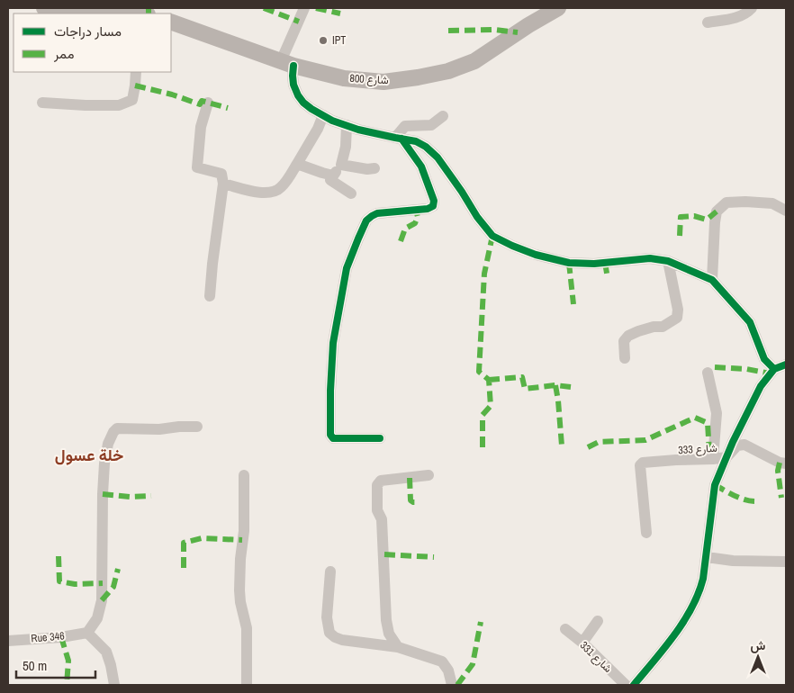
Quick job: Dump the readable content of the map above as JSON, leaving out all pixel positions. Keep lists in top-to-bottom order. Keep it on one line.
{"streets":{"main road":["شارع 800"],"street":["شارع 333","Rue 346","شارع 331"]},"districts":["خلة عسول"],"places":["IPT"],"legend":["مسار دراجات","ممر"],"scale_bar":"50 m","north":"top"}
